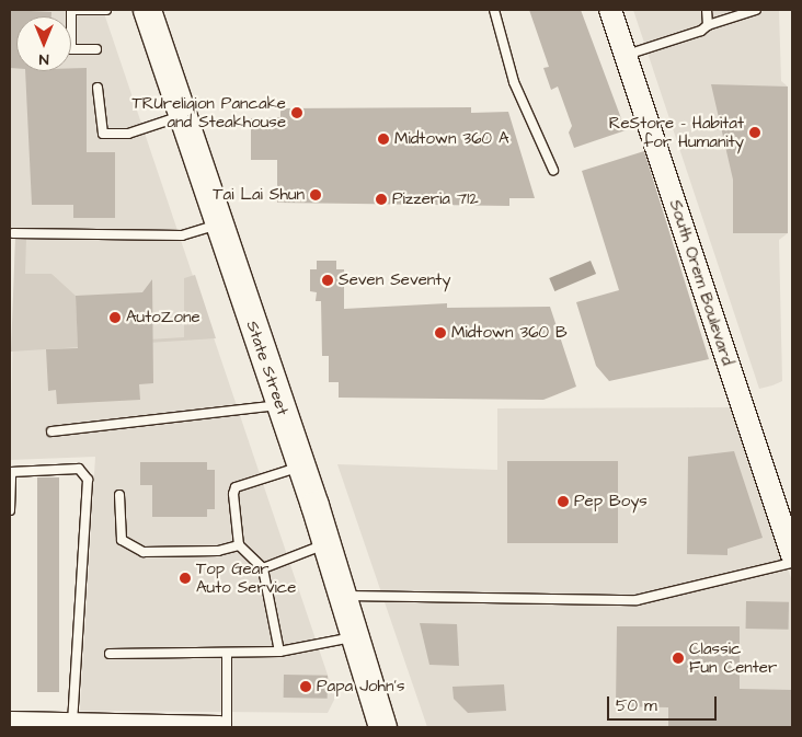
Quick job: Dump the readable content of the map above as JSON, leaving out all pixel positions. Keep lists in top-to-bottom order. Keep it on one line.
{"streets":{"main road":["State Street"],"street":["South Orem Boulevard"]},"places":["TRUreligion Pancake and Steakhouse","ReStore - Habitat for Humanity","Midtown 360 A","Tai Lai Shun","Pizzeria 712","Seven Seventy","AutoZone","Midtown 360 B","Pep Boys","Top Gear Auto Service","Classic Fun Center","Papa John's"],"scale_bar":"50 m","north":"bottom"}
